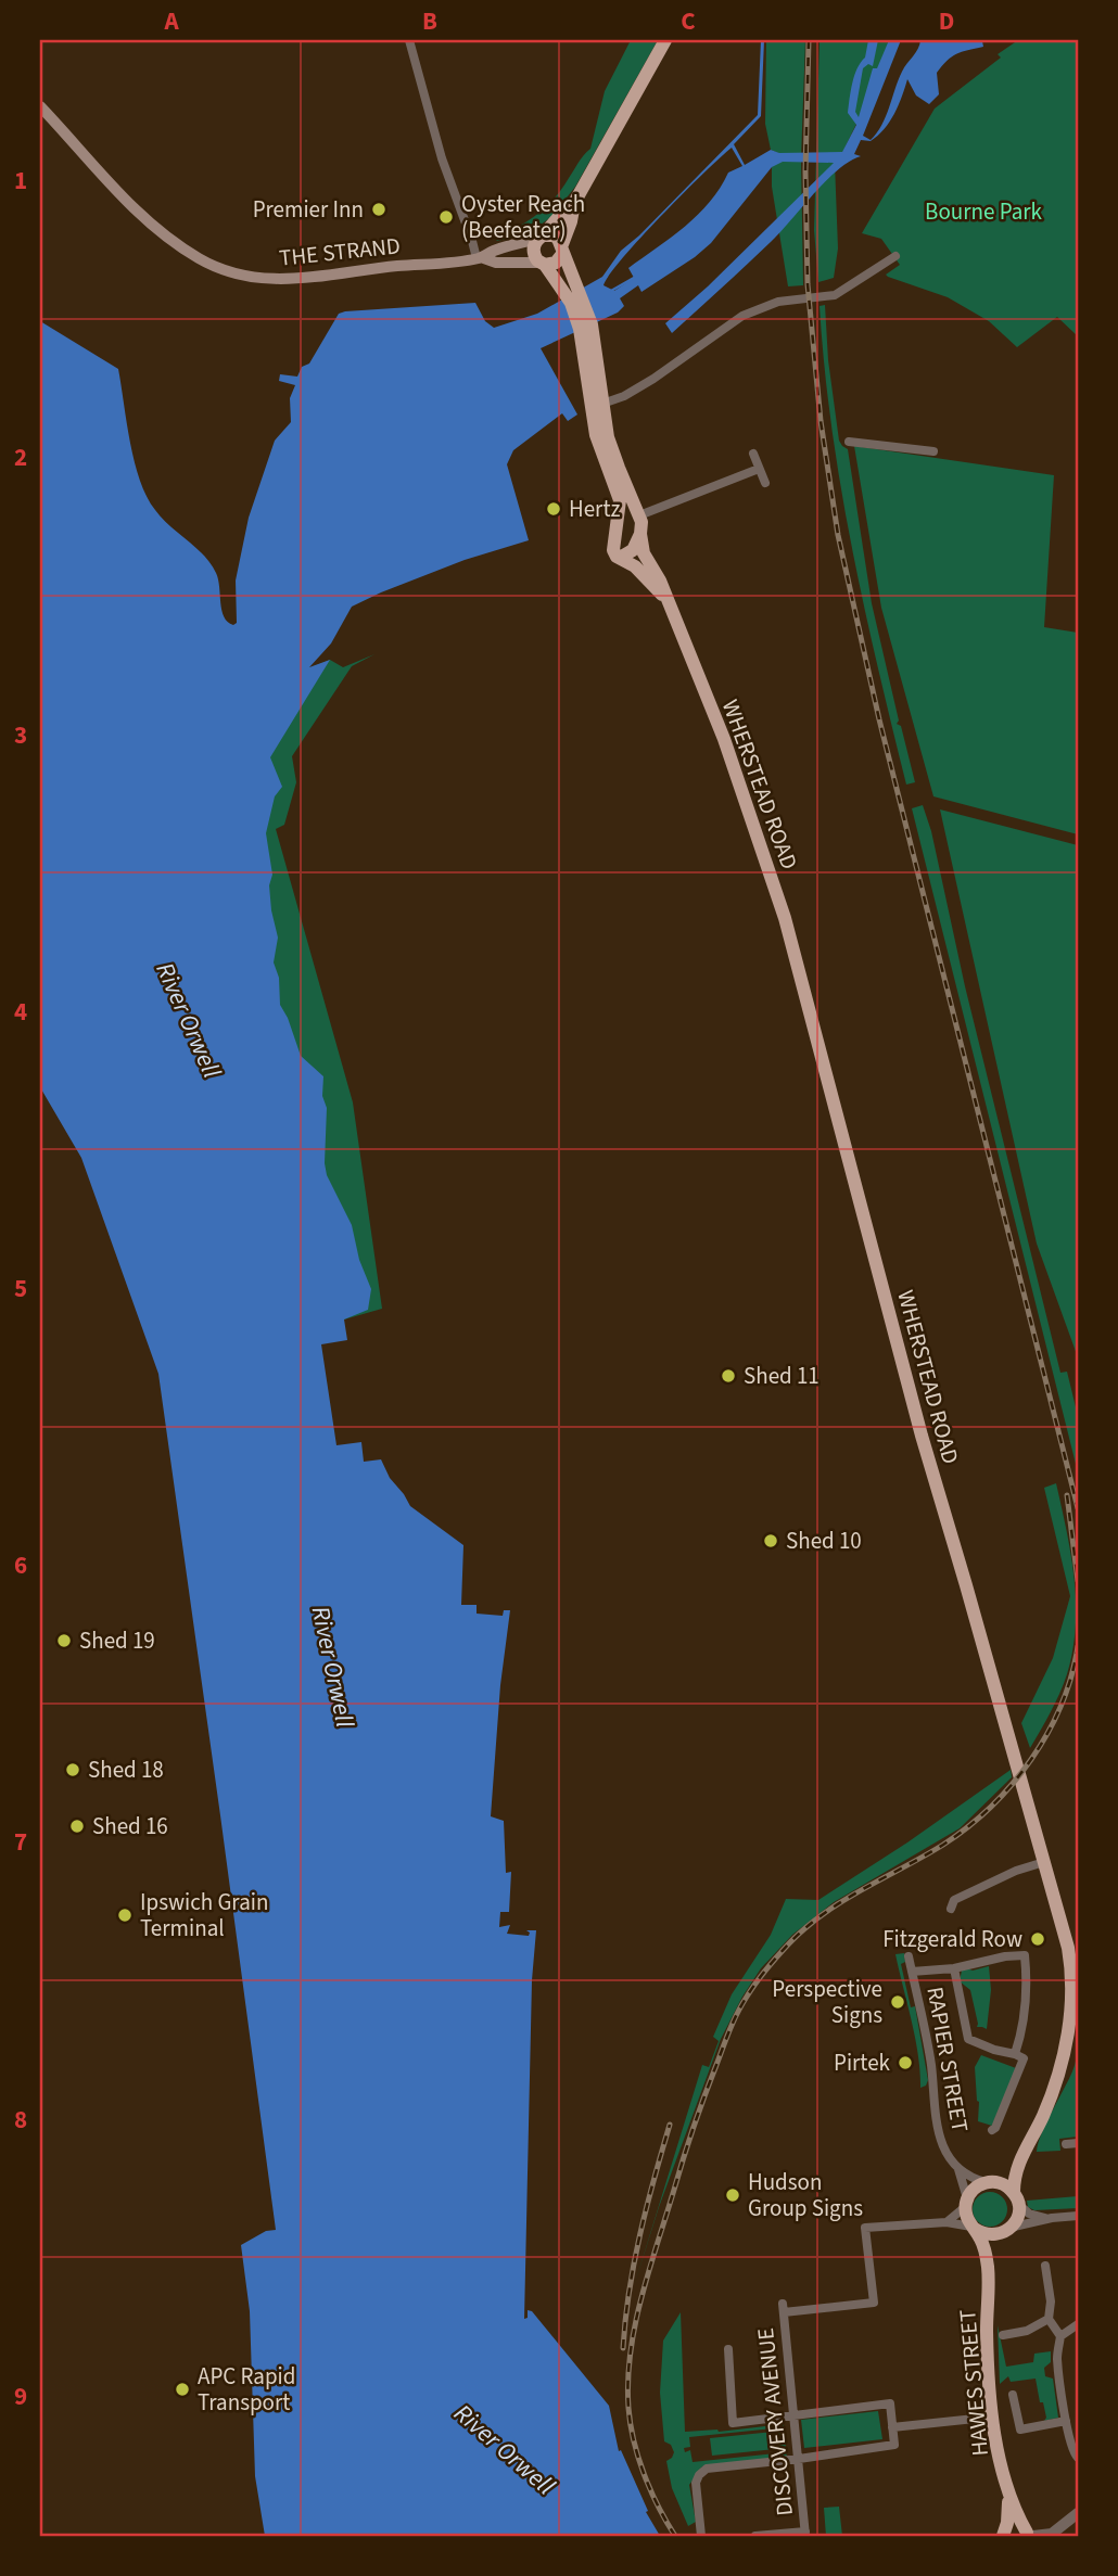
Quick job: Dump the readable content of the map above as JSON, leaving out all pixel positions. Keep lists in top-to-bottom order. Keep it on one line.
{"streets":{"main road":["THE STRAND","WHERSTEAD ROAD","HAWES STREET"],"street":["RAPIER STREET","DISCOVERY AVENUE"]},"crossings":[["THE STRAND","WHERSTEAD ROAD"],["WHERSTEAD ROAD","RAPIER STREET"],["WHERSTEAD ROAD","HAWES STREET"],["RAPIER STREET","HAWES STREET"]],"water":["River Orwell"],"parks":["Bourne Park"],"places":["Premier Inn","Oyster Reach (Beefeater)","Hertz","Shed 11","Shed 10","Shed 19","Shed 18","Shed 16","Ipswich Grain Terminal","Fitzgerald Row","Perspective Signs","Pirtek","Hudson Group Signs","APC Rapid Transport"],"grid":{"columns":["A","B","C","D"],"rows":["1","2","3","4","5","6","7","8","9"]}}
